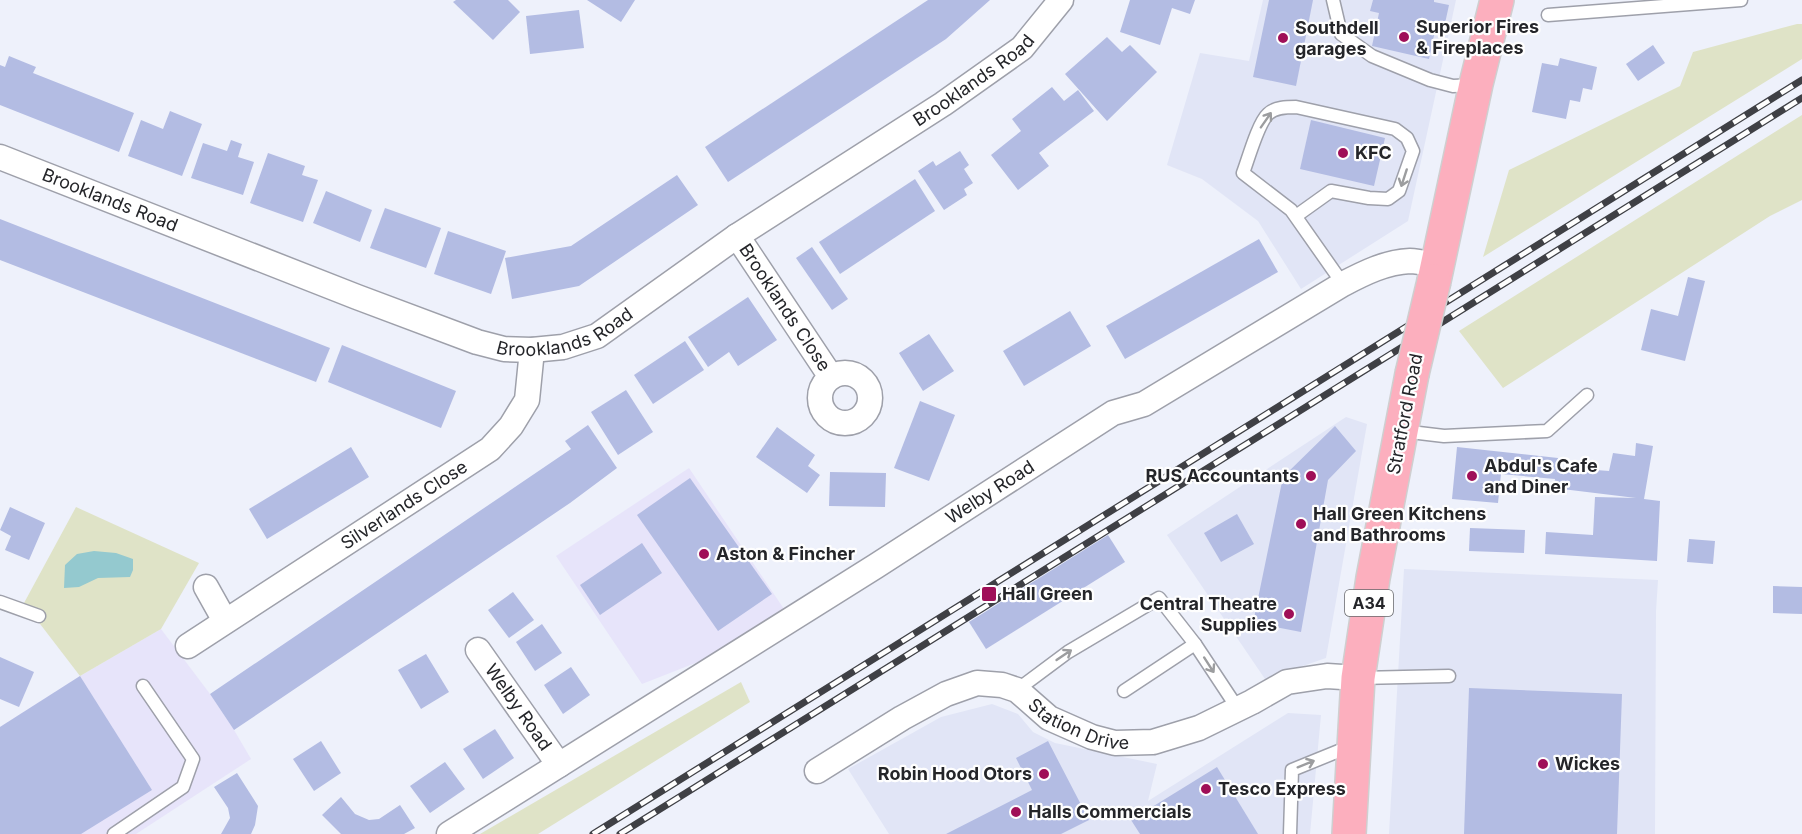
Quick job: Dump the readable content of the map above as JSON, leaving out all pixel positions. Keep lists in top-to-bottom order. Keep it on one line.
{"streets":{"highway":["Stratford Road","A34"],"street":["Brooklands Road","Brooklands Close","Welby Road","Silverlands Close","Station Drive"]},"crossings":[["Brooklands Road","Brooklands Close"],["Brooklands Road","Silverlands Close"],["Stratford Road","Welby Road"],["Stratford Road","Station Drive"]],"places":{"other":["Superior Fires & Fireplaces","Southdell garages","KFC","RUS Accountants","Abdul's Cafe and Diner","Hall Green Kitchens and Bathrooms","Aston & Fincher","Central Theatre Supplies","Wickes","Robin Hood Otors","Tesco Express","Halls Commercials"],"transit":["Hall Green"]}}
